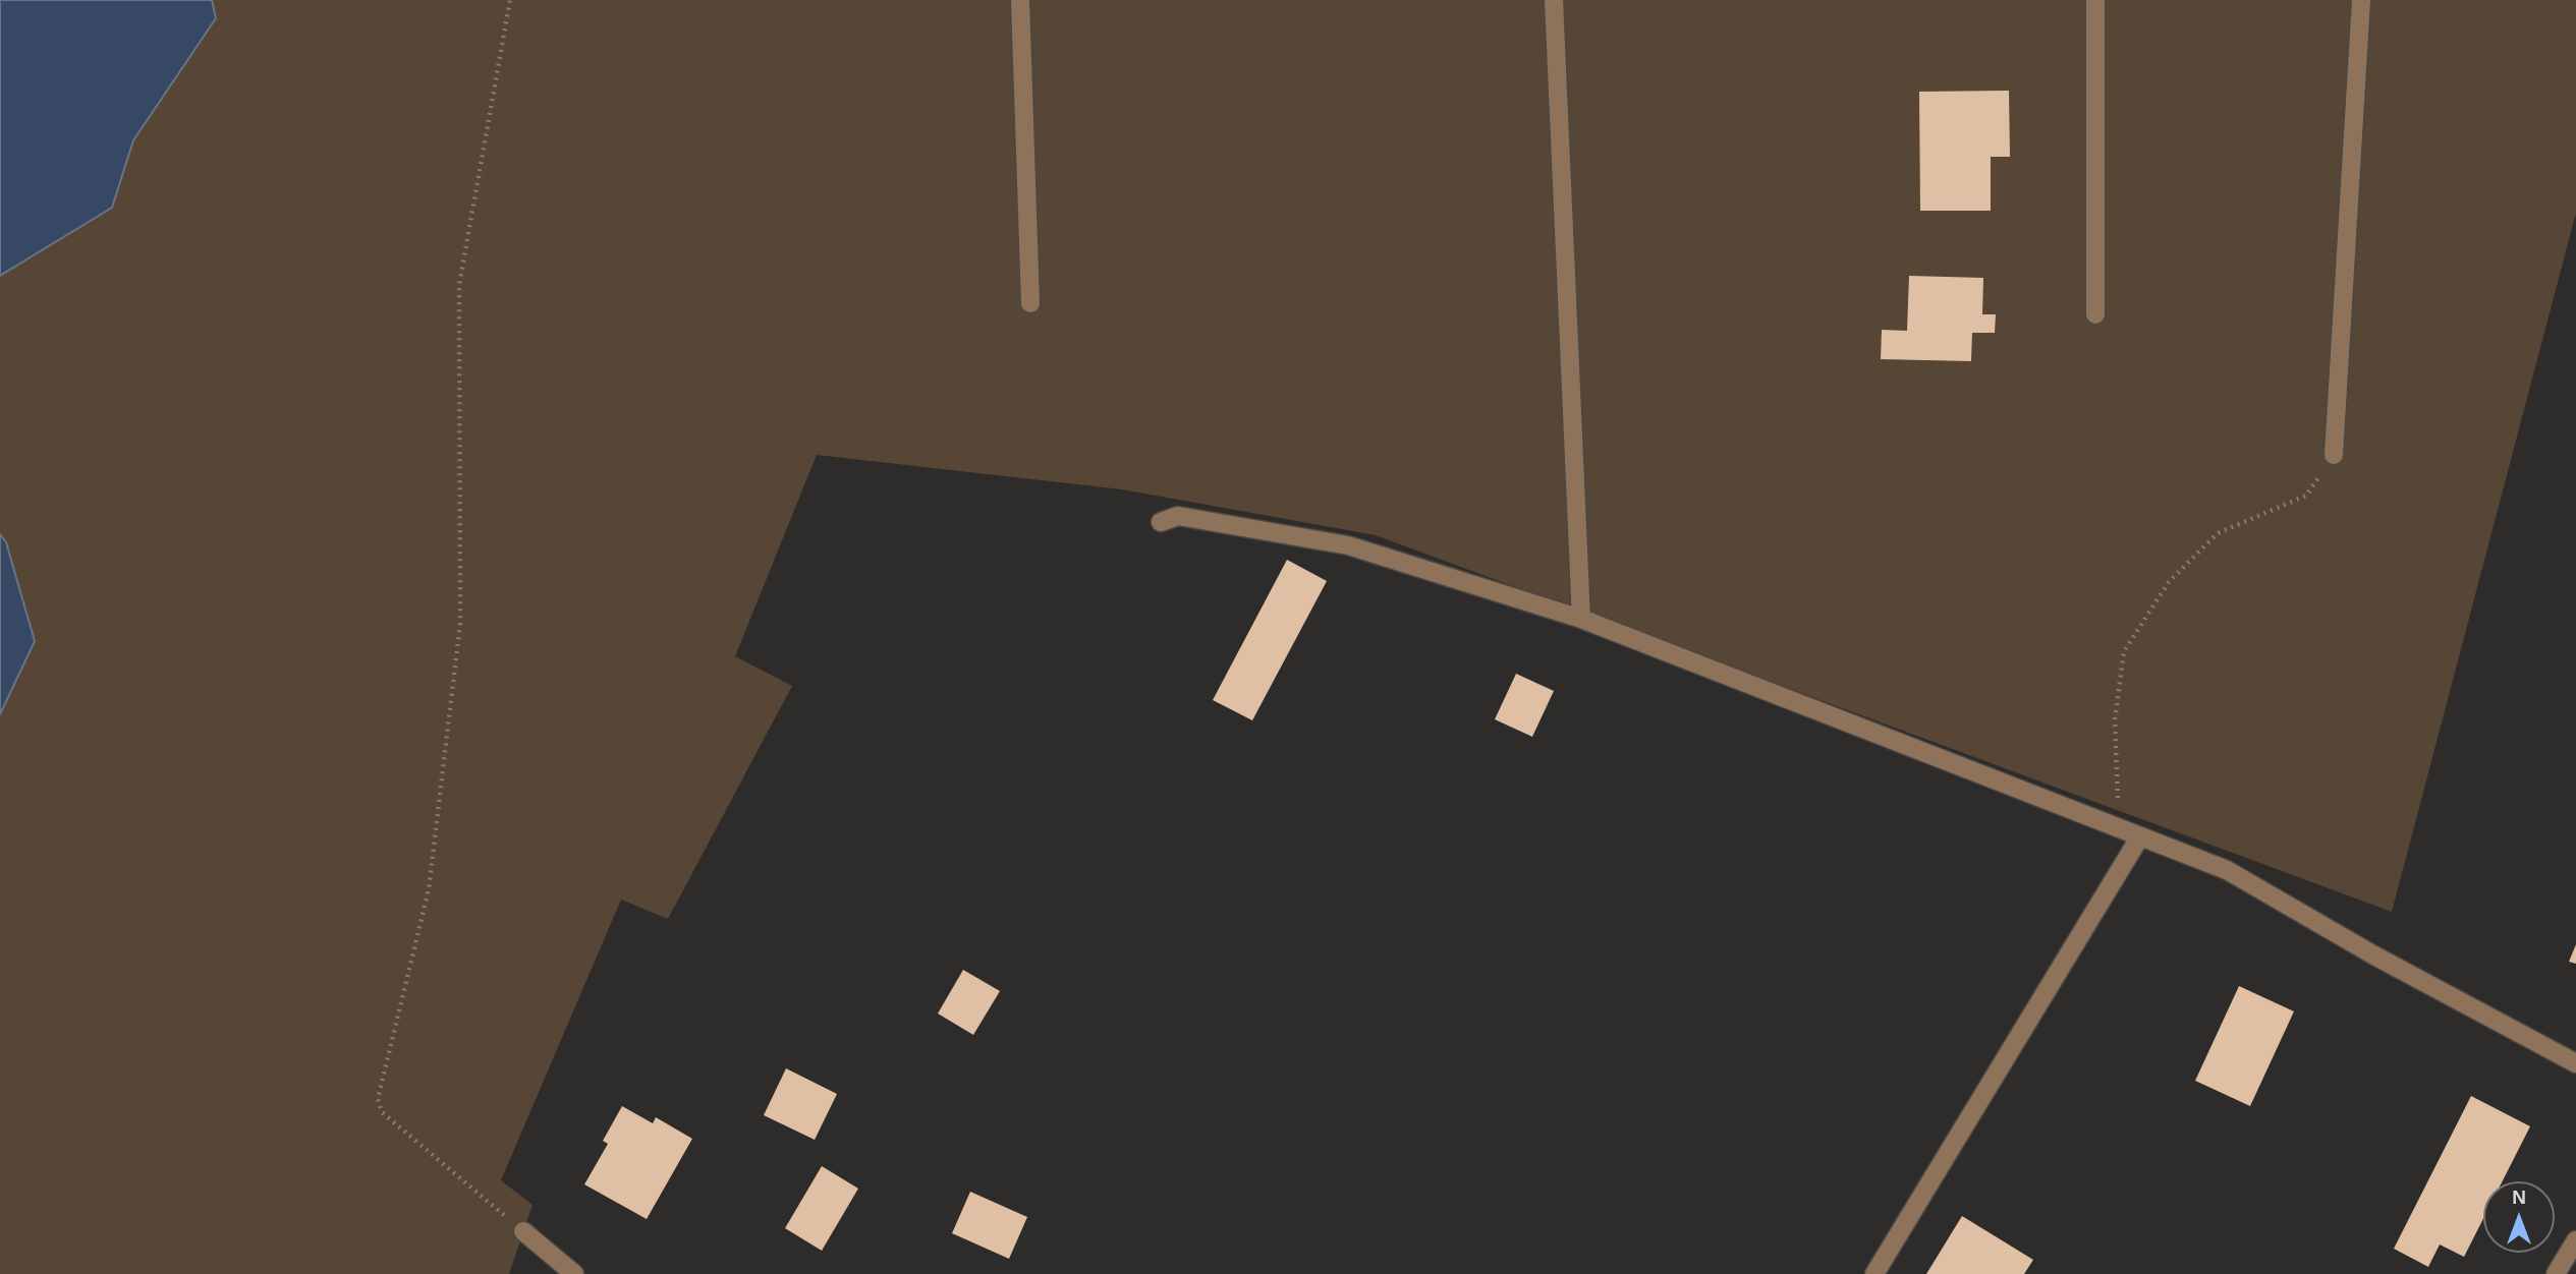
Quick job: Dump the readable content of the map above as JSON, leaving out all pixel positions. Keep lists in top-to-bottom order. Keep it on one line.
{"north":"top"}
